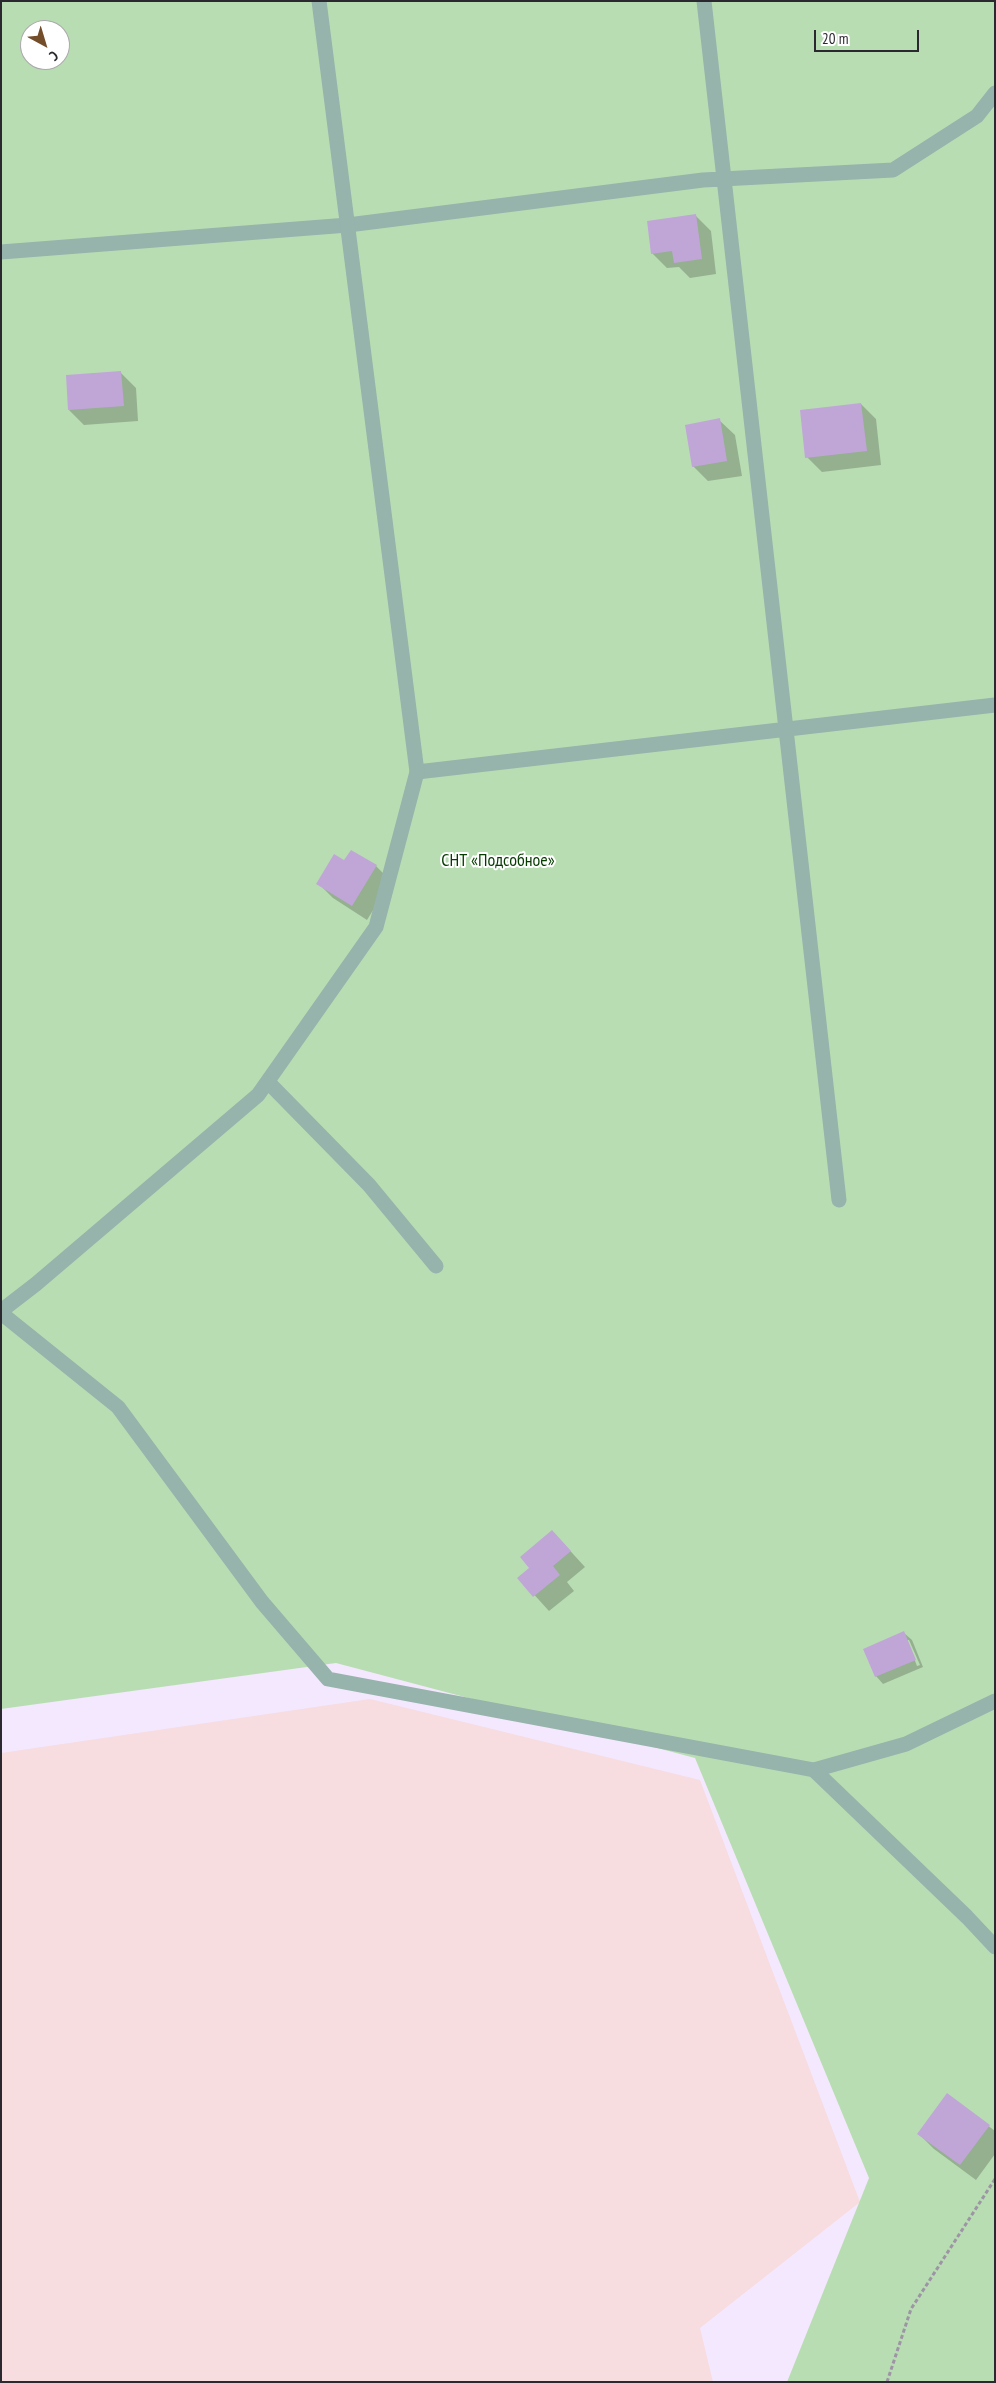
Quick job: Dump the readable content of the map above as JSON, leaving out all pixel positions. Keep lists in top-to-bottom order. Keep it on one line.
{"parks":["СНТ «Подсобное»"],"scale_bar":"20 m","north":"bottom right"}
